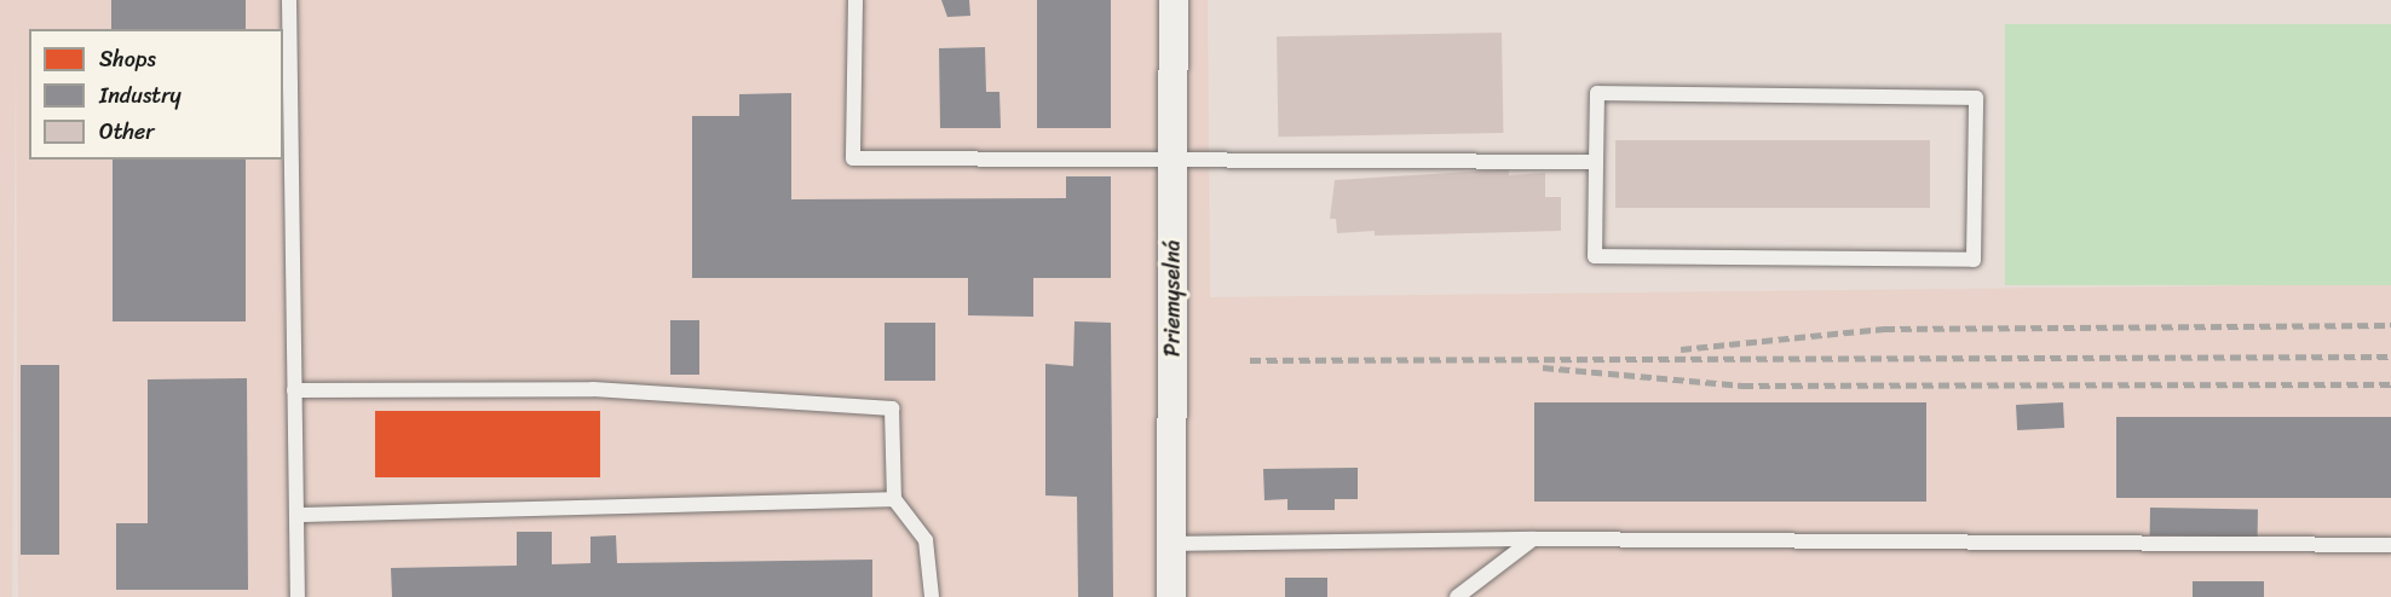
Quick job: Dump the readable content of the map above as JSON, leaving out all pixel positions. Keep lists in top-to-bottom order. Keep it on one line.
{"streets":{"street":["Priemyselná"]},"legend":["Shops","Industry","Other"]}
